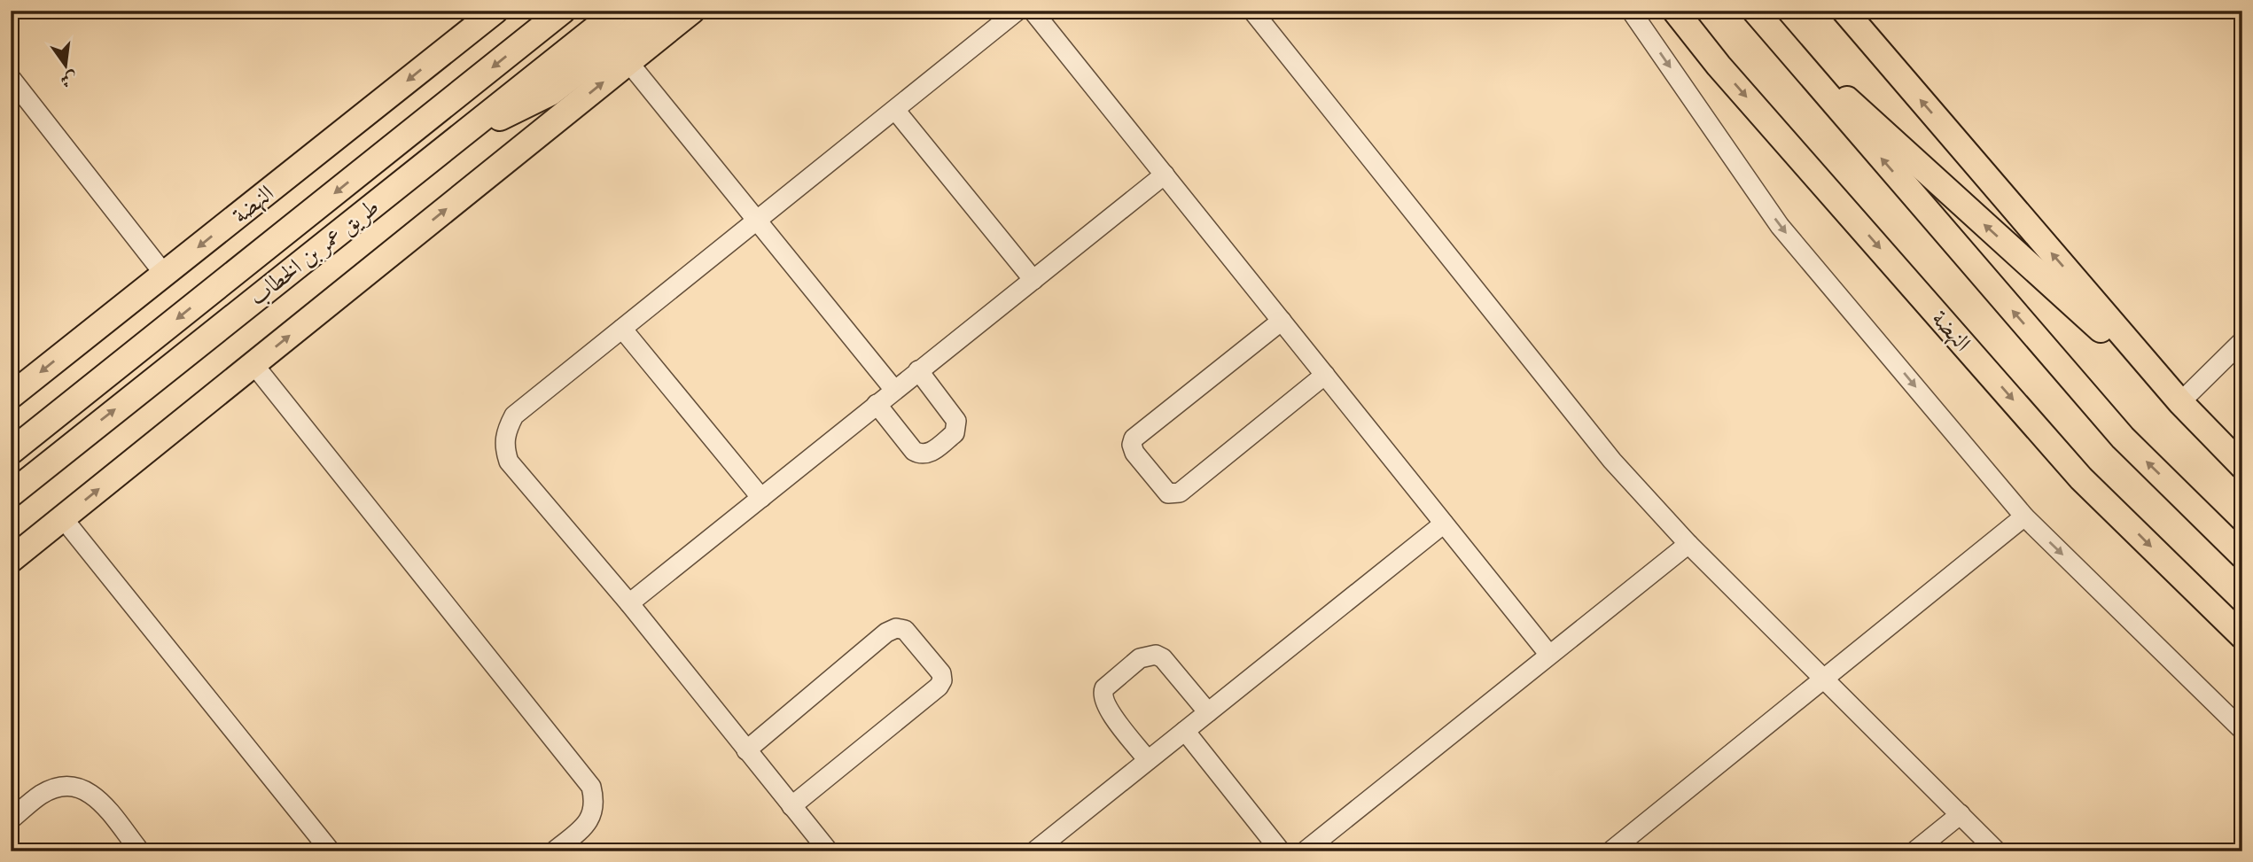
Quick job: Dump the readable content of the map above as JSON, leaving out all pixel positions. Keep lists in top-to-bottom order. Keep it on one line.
{"streets":{"main road":["النهضة","طريق عمر بن الخطاب"]},"north":"bottom"}
